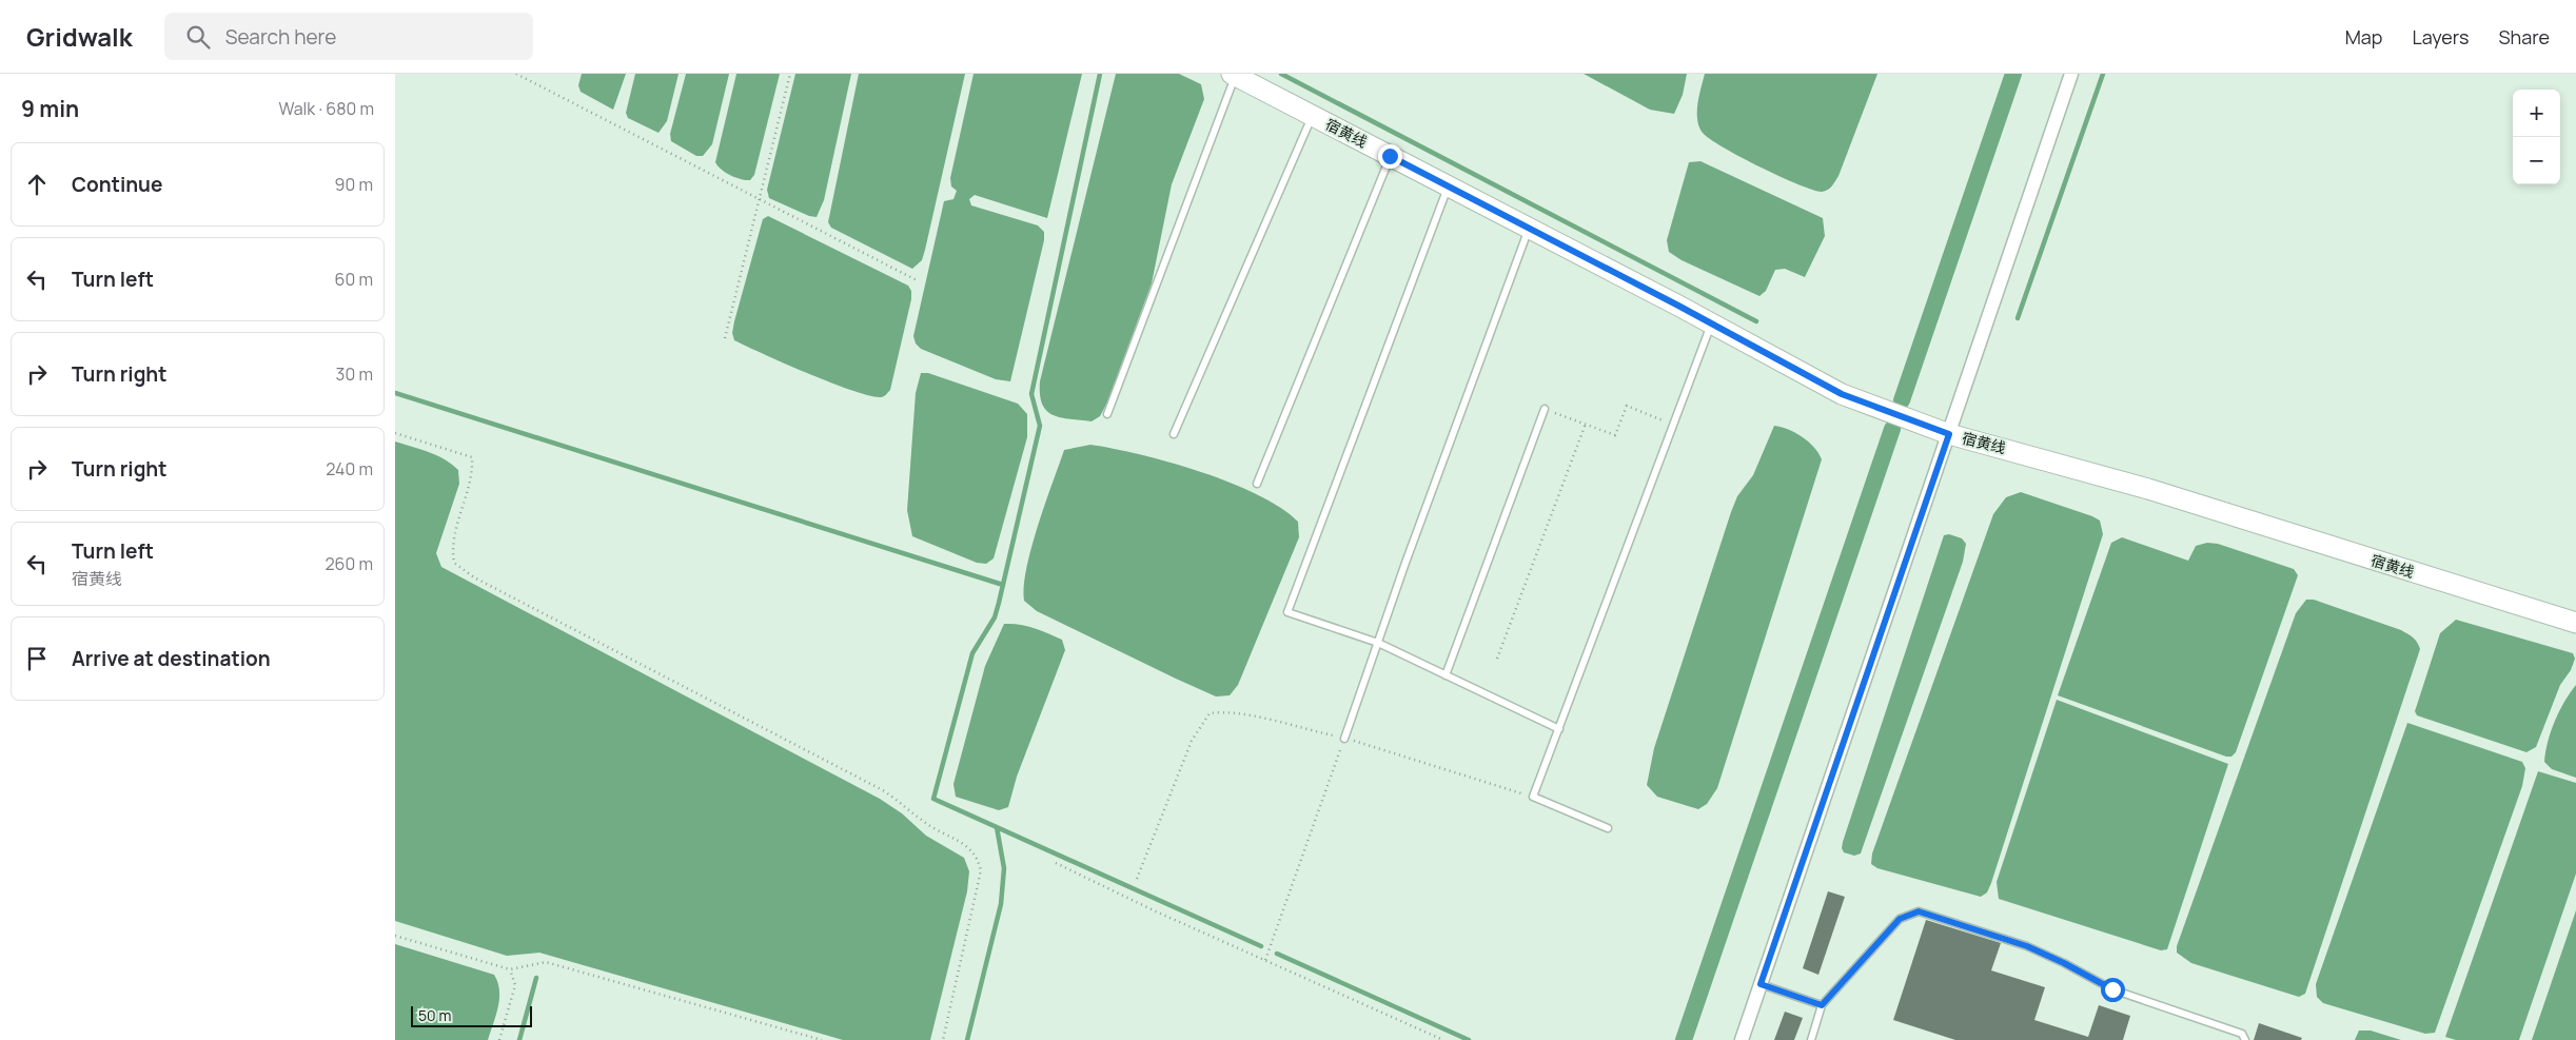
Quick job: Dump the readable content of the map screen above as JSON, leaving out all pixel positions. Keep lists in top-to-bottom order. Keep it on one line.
{"streets":{"main road":["宿黄线"]},"scale_bar":"50 m","page":{"header":"Gridwalk","search":"Search here","nav":["Map","Layers","Share"],"heading":["9 min","Walk · 680 m"],"map_buttons":["+","−"],"list":[["Continue","90 m"],["Turn left","60 m"],["Turn right","30 m"],["Turn right","240 m"],["Turn left","宿黄线","260 m"],"Arrive at destination"],"scale":"50 m"}}
